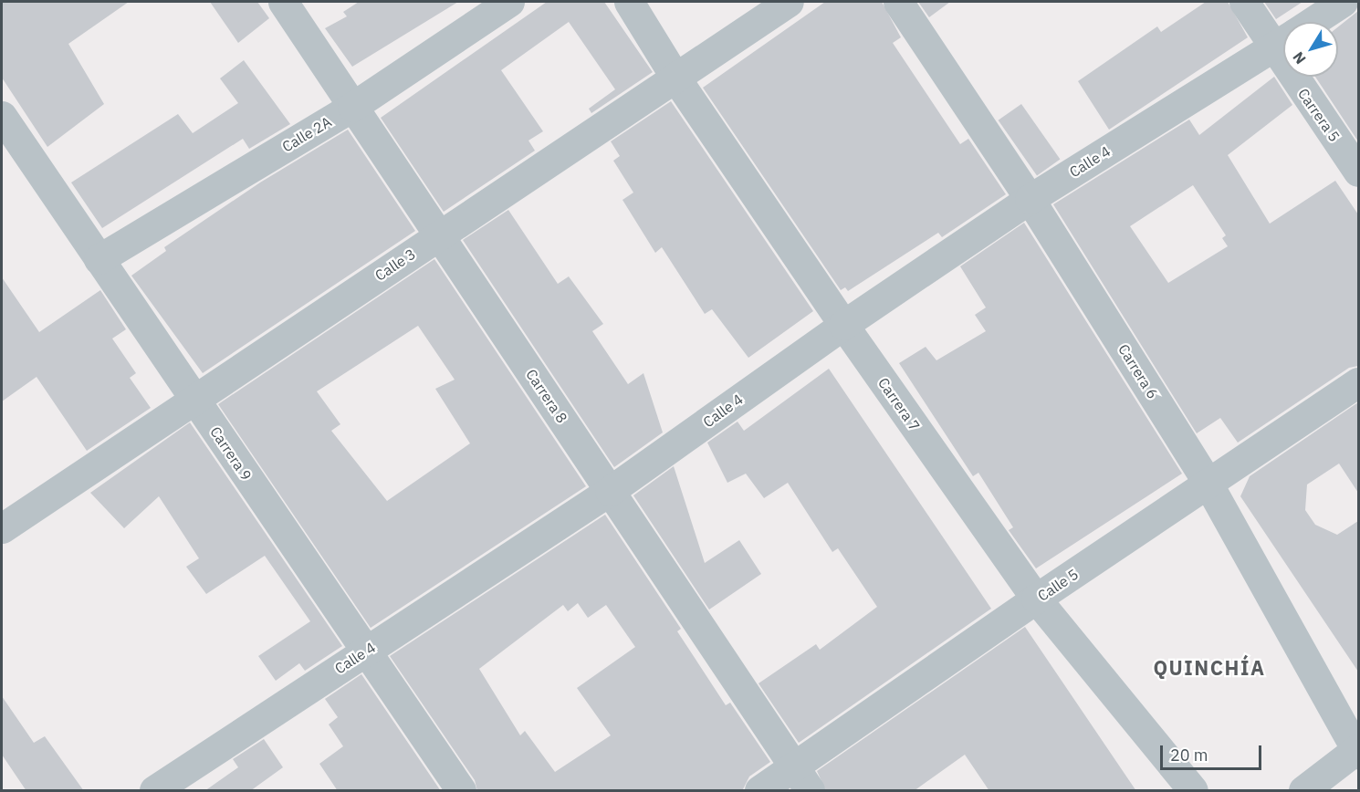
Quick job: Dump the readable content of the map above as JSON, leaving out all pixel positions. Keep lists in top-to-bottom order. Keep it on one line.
{"streets":{"street":["Carrera 5","Calle 2A","Calle 4","Calle 3","Carrera 6","Carrera 8","Carrera 7","Carrera 9","Calle 5"]},"crossings":[["Calle 2A","Carrera 8"],["Calle 2A","Carrera 9"],["Calle 4","Carrera 6"],["Calle 4","Carrera 8"],["Calle 4","Carrera 7"],["Calle 4","Carrera 9"],["Calle 3","Carrera 8"],["Calle 3","Carrera 7"],["Calle 3","Carrera 9"],["Carrera 6","Calle 5"],["Carrera 8","Calle 5"],["Carrera 7","Calle 5"]],"districts":["QUINCHÍA"],"scale_bar":"20 m","north":"bottom left"}
